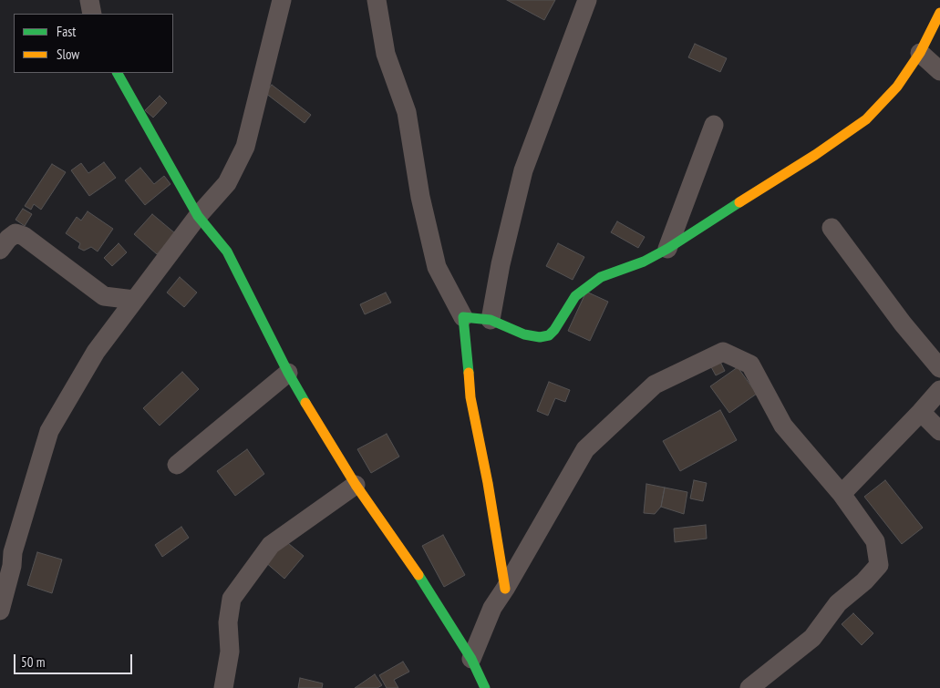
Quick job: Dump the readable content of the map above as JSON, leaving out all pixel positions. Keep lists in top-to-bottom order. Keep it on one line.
{"legend":["Fast","Slow"],"scale_bar":"50 m"}
